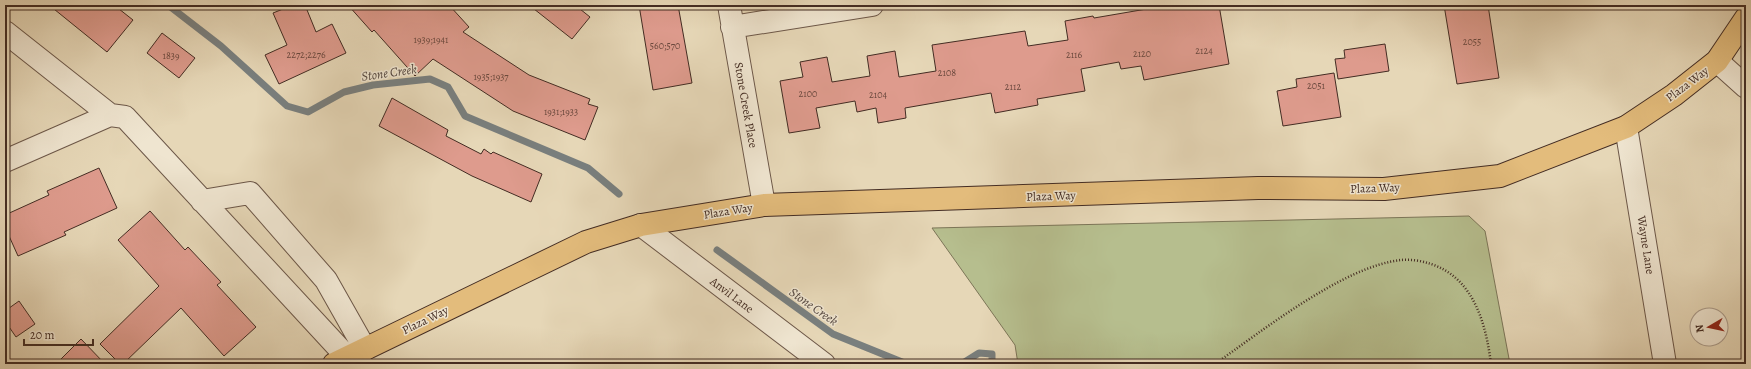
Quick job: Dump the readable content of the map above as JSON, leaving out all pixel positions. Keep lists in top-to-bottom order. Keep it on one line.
{"streets":{"main road":["Plaza Way"],"street":["Stone Creek Place","Wayne Lane","Anvil Lane"]},"crossings":[["Plaza Way","Stone Creek Place"],["Plaza Way","Wayne Lane"],["Plaza Way","Anvil Lane"]],"water":["Stone Creek"],"house_numbers":["1939;1941","2055","560;570","2124","2120","2272;2276","2116","1839","2108","1935;1937","2051","2112","2100","2104","1931;1933"],"scale_bar":"20 m","north":"left"}
